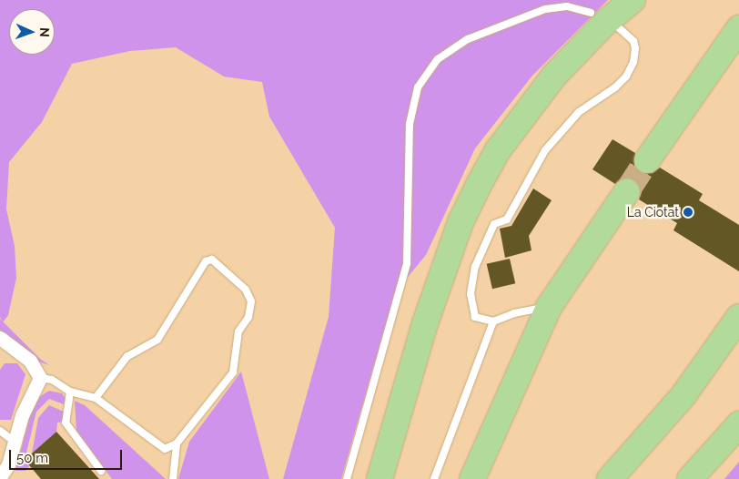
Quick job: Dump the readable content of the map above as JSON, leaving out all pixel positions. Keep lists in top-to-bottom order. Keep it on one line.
{"places":["La Ciotat"],"scale_bar":"50 m","north":"right"}
